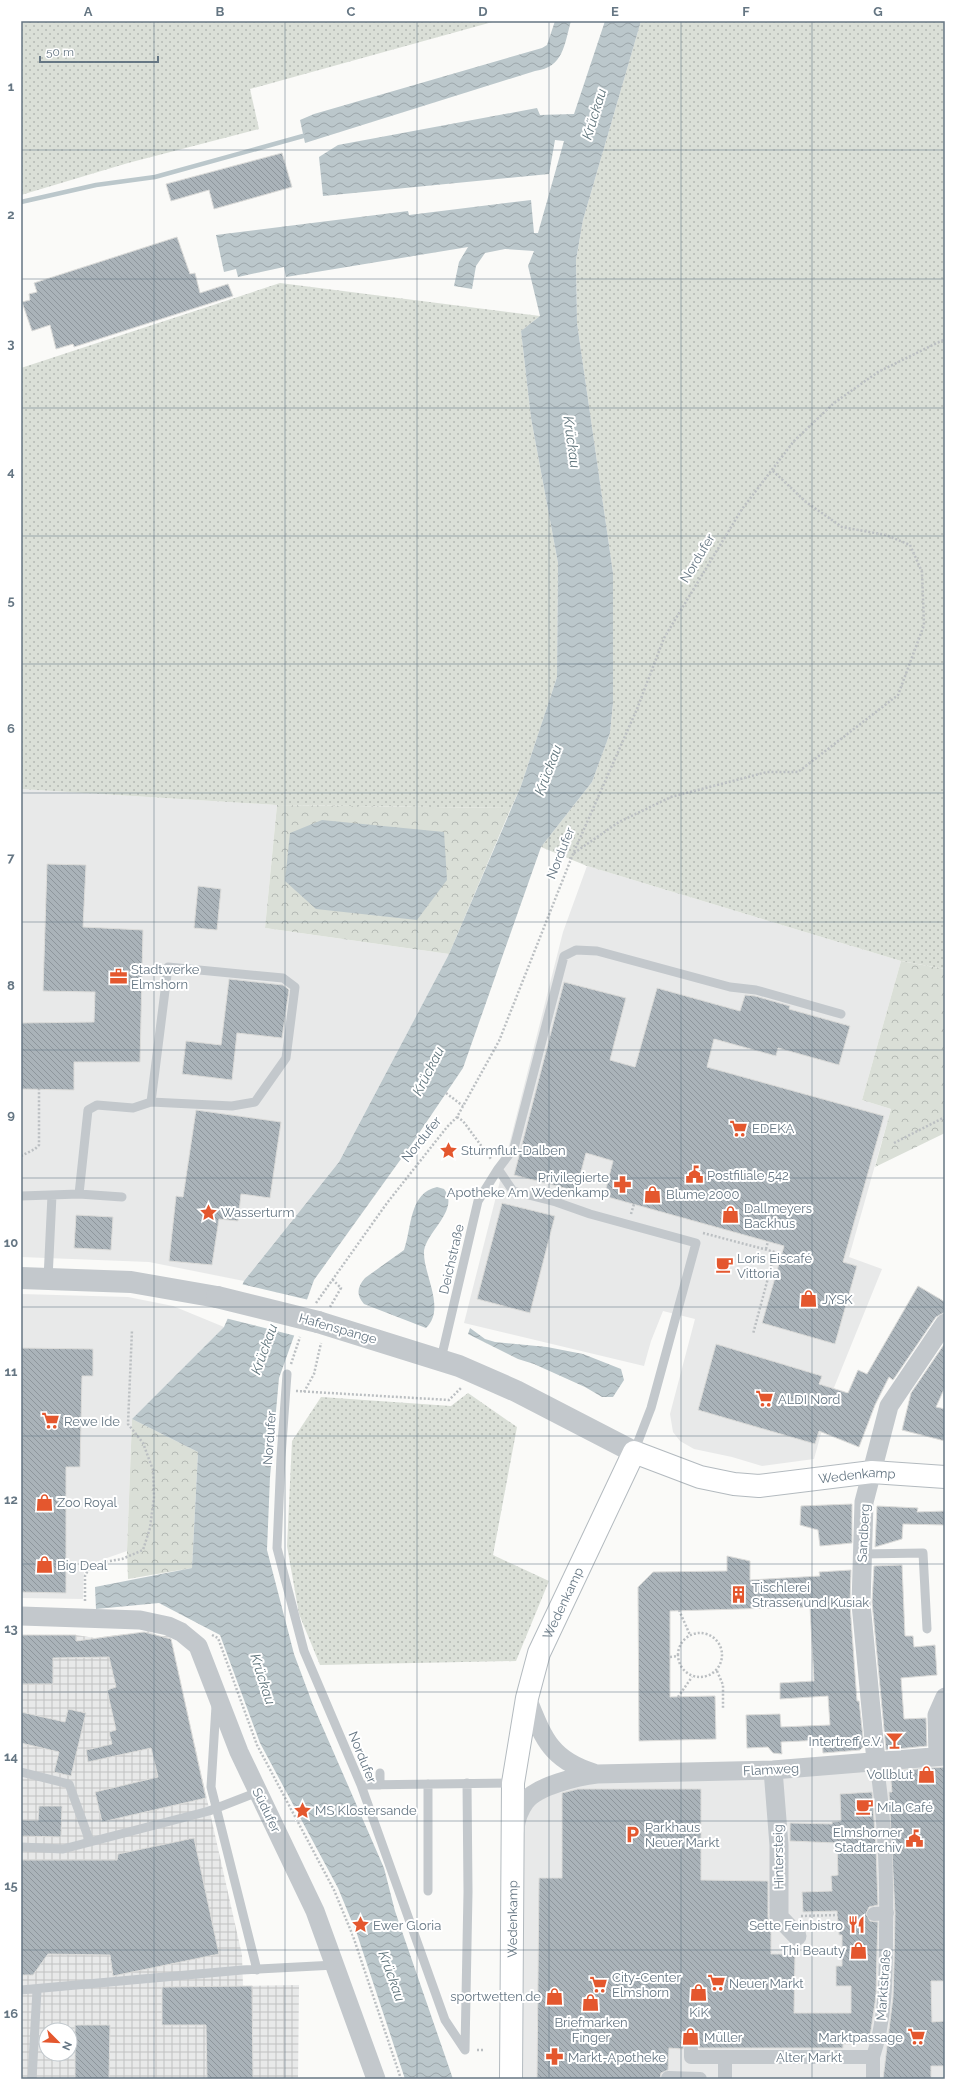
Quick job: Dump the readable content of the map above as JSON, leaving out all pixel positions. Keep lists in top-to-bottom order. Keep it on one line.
{"streets":{"main road":["Wedenkamp"],"street":["Hafenspange","Sandberg","Flamweg","Südufer","Hintersteig","Marktstraße","Alter Markt"],"lane":["Nordufer","Deichstraße"]},"crossings":[["Nordufer","Hafenspange"],["Deichstraße","Hafenspange"],["Hafenspange","Wedenkamp"],["Wedenkamp","Sandberg"],["Wedenkamp","Flamweg"],["Sandberg","Flamweg"],["Sandberg","Marktstraße"],["Flamweg","Hintersteig"],["Flamweg","Marktstraße"],["Marktstraße","Alter Markt"]],"water":["Krückau"],"places":{"office":["Stadtwerke Elmshorn"],"supermarket":["EDEKA","ALDI Nord","Rewe Ide","Neuer Markt","City-Center Elmshorn","Marktpassage"],"place":["Sturmflut-Dalben","Wasserturm","MS Klostersande","Ewer Gloria"],"public building":["Postfiliale 542","Elmshorner Stadtarchiv"],"pharmacy":["Privilegierte Apotheke Am Wedenkamp","Markt-Apotheke"],"shop":["Blume 2000","Dallmeyers Backhus","JYSK","Zoo Royal","Big Deal","Vollblut","Thi Beauty","KiK","sportwetten.de","Briefmarken Finger","Müller"],"cafe":["Loris Eiscafé Vittoria","Mila Café"],"building":["Tischlerei Strasser und Kusiak"],"bar":["Intertreff e.V."],"parking":["Parkhaus Neuer Markt"],"restaurant":["Sette Feinbistro"]},"scale_bar":"50 m","north":"bottom right","grid":{"columns":["A","B","C","D","E","F","G"],"rows":["1","2","3","4","5","6","7","8","9","10","11","12","13","14","15","16"]}}
